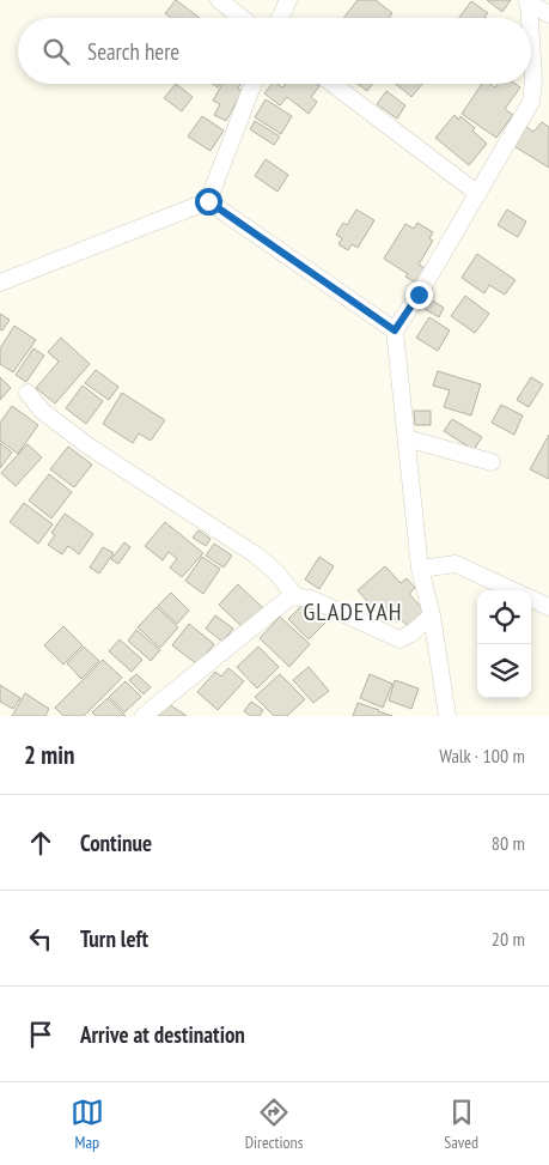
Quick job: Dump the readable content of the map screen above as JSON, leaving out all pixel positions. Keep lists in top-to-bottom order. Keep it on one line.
{"districts":["GLADEYAH"],"page":{"search":"Search here","heading":["2 min","Walk · 100 m"],"list":[["Continue","80 m"],["Turn left","20 m"],"Arrive at destination"],"nav":["Map","Directions","Saved"]}}
